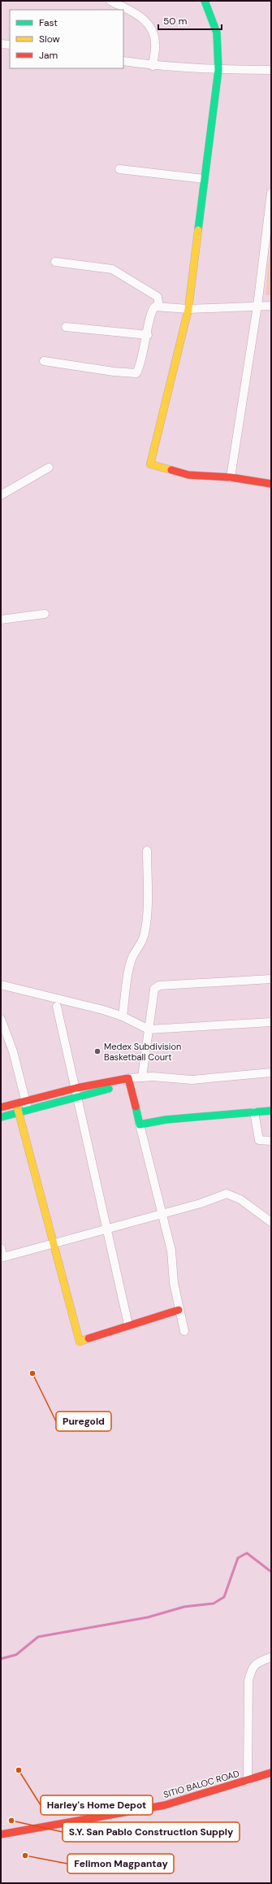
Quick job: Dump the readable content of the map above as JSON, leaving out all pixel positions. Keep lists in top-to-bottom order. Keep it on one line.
{"streets":{"street":["SITIO BALOC ROAD"]},"places":["Medex Subdivision Basketball Court","Puregold","Harley's Home Depot","S.Y. San Pablo Construction Supply","Felimon Magpantay"],"legend":["Fast","Slow","Jam"],"scale_bar":"50 m"}
